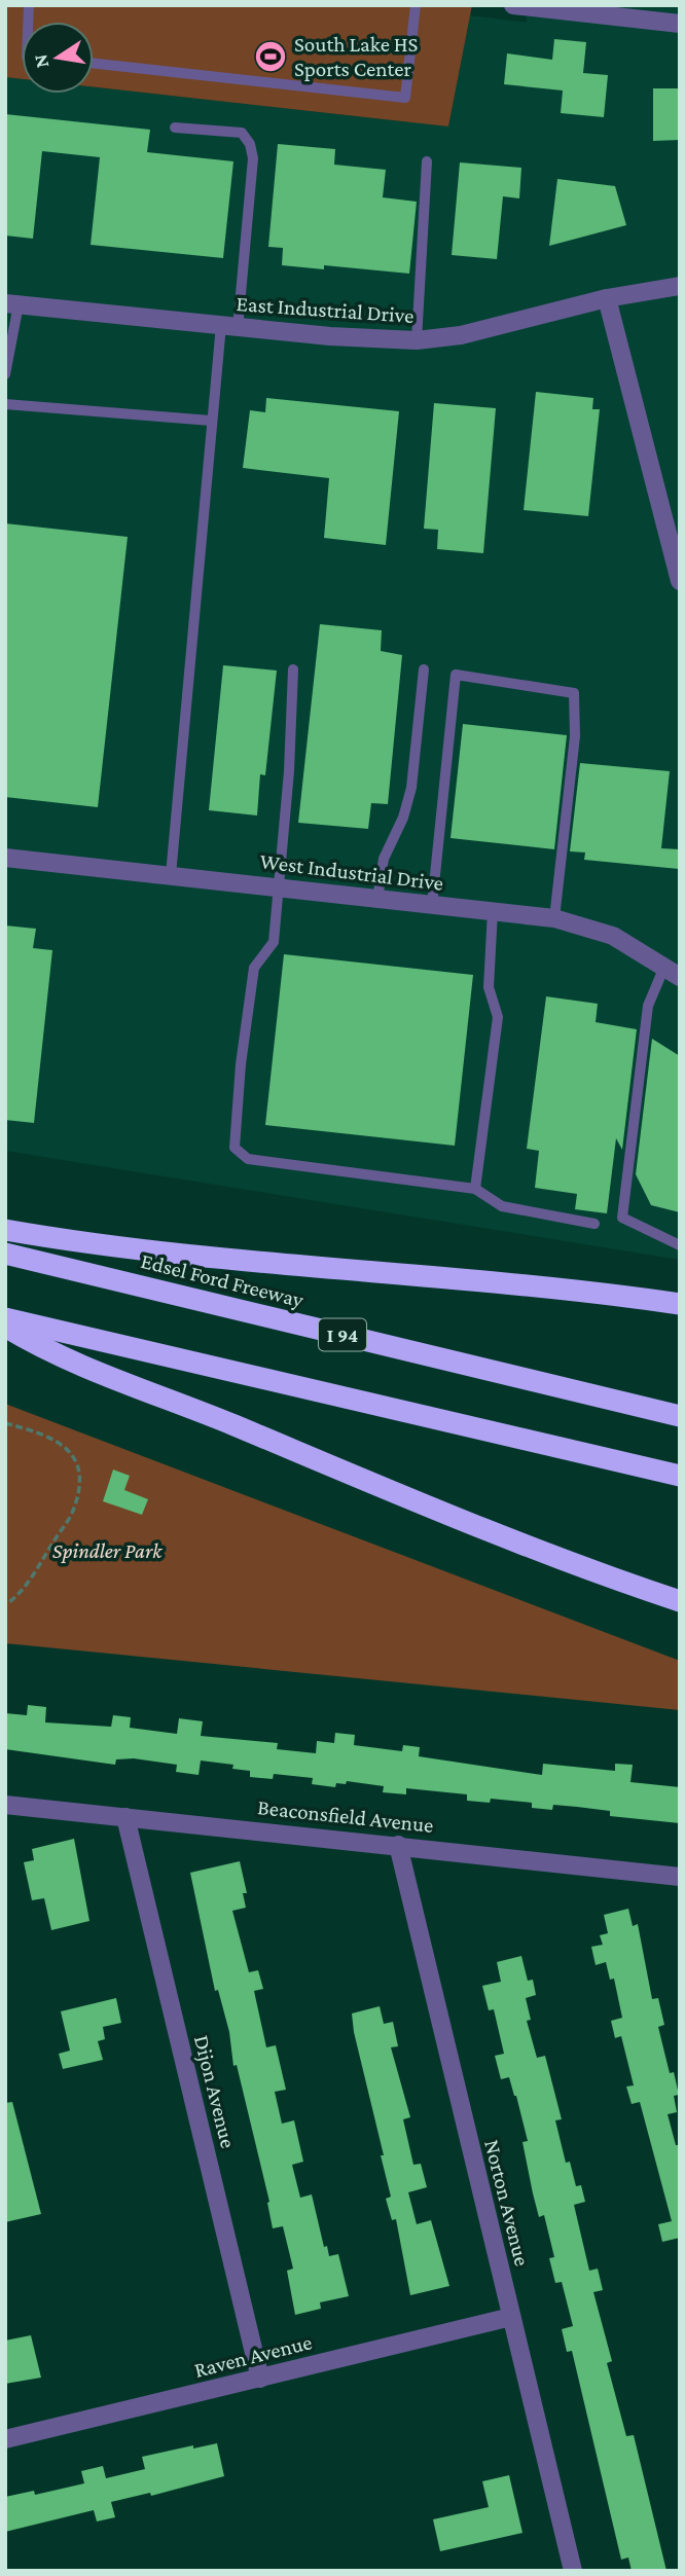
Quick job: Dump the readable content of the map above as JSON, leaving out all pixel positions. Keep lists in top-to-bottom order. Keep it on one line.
{"streets":{"highway":["Edsel Ford Freeway","I 94"],"street":["East Industrial Drive","West Industrial Drive","Beaconsfield Avenue","Dijon Avenue","Norton Avenue","Raven Avenue"]},"crossings":[["Beaconsfield Avenue","Dijon Avenue"],["Beaconsfield Avenue","Norton Avenue"],["Dijon Avenue","Raven Avenue"],["Norton Avenue","Raven Avenue"]],"parks":["Spindler Park"],"places":{"sports":["South Lake HS Sports Center"]},"north":"left"}
